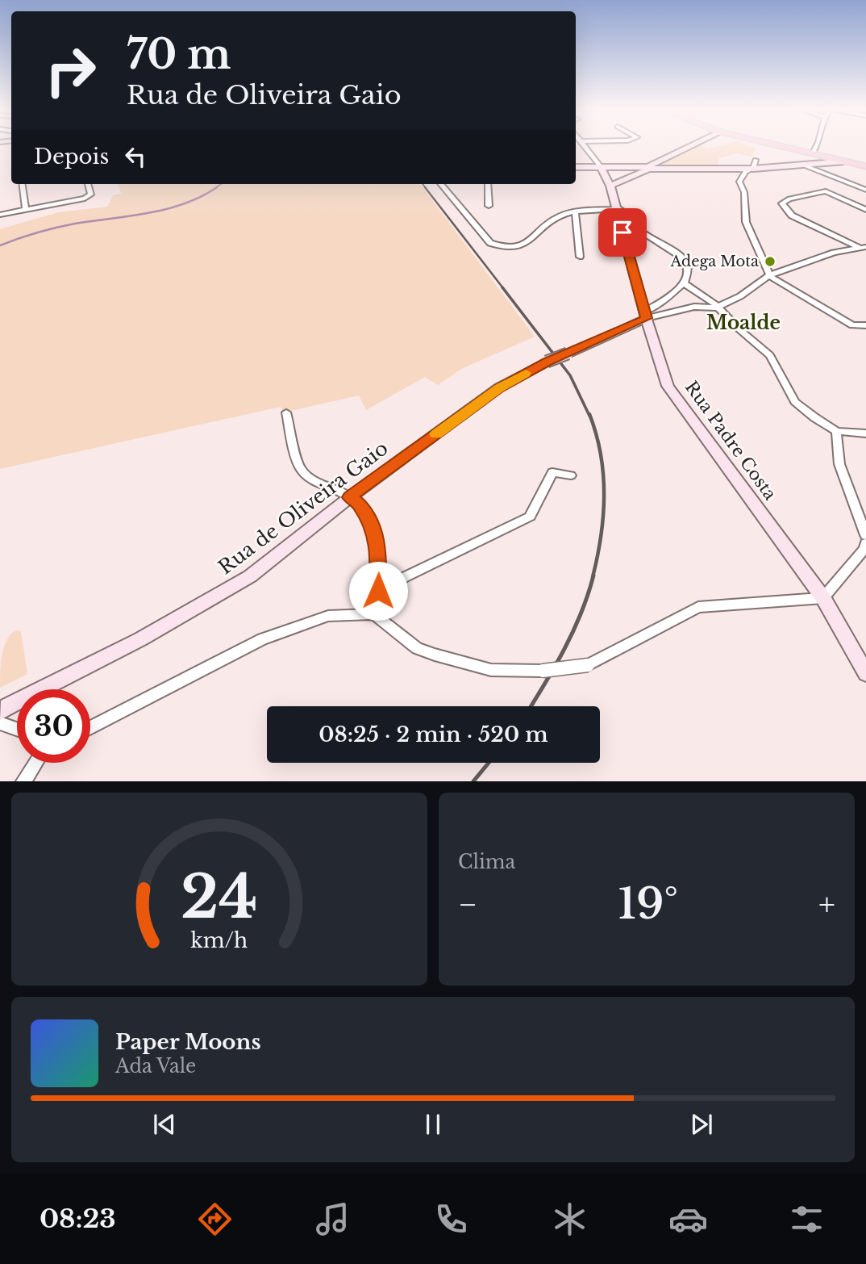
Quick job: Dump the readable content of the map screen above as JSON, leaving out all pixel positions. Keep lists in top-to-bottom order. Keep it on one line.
{"streets":{"street":["Rua Padre Costa","Rua de Oliveira Gaio"]},"crossings":[["Rua Padre Costa","Rua de Oliveira Gaio"]],"districts":["Moalde"],"places":["Adega Mota"],"page":{"turn":["70 m","Rua de Oliveira Gaio"],"then":"Depois","limit":"30","trip":"08:25 · 2 min · 520 m","tile":"Clima","heat":["−","19°","+"],"song":["Paper Moons","Ada Vale"],"tabs":"08:23","gauge":["24","km/h"]}}
